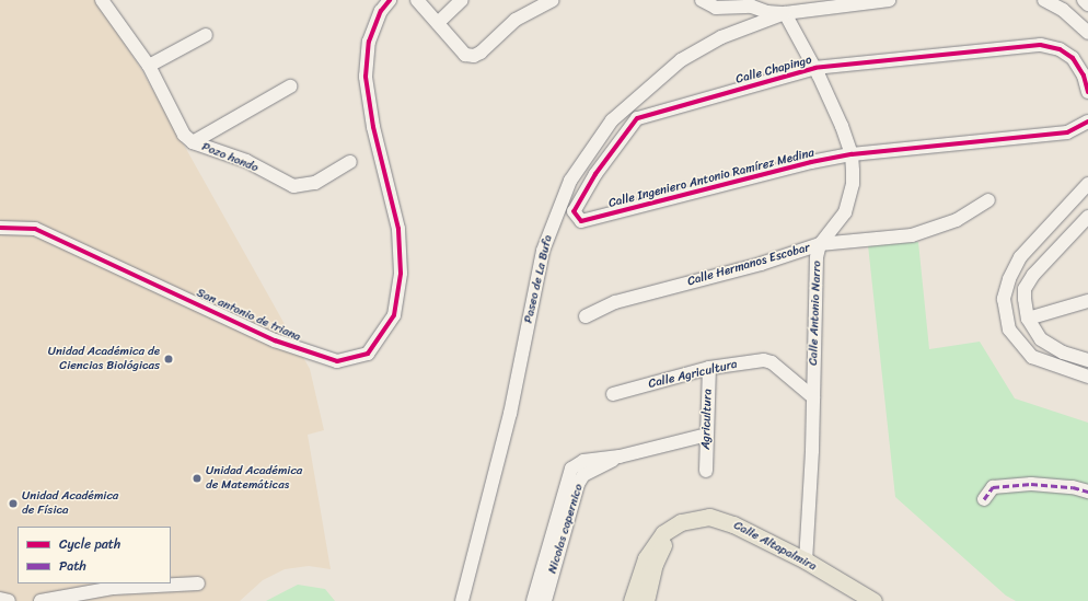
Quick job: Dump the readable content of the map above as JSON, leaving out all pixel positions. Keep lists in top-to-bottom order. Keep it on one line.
{"streets":{"main road":["Calle Altapalmira"],"street":["Calle Chapingo","Pozo hondo","Calle Ingeniero Antonio Ramírez Medina","Calle Hermanos Escobar","Paseo de La Bufa","Calle Antonio Narro","San antonio de triana","Calle Agricultura","Agricultura","Nicolas copernico"]},"crossings":[["Calle Chapingo","Calle Ingeniero Antonio Ramírez Medina"],["Calle Chapingo","Calle Antonio Narro"],["Calle Ingeniero Antonio Ramírez Medina","Calle Antonio Narro"],["Calle Hermanos Escobar","Calle Antonio Narro"],["Paseo de La Bufa","Calle Antonio Narro"],["Calle Antonio Narro","Calle Agricultura"],["Calle Antonio Narro","Calle Altapalmira"],["Calle Agricultura","Agricultura"]],"places":["Unidad Académica de Ciencias Biológicas","Unidad Académica de Matemáticas","Unidad Académica de Física"],"legend":["Cycle path","Path"]}
